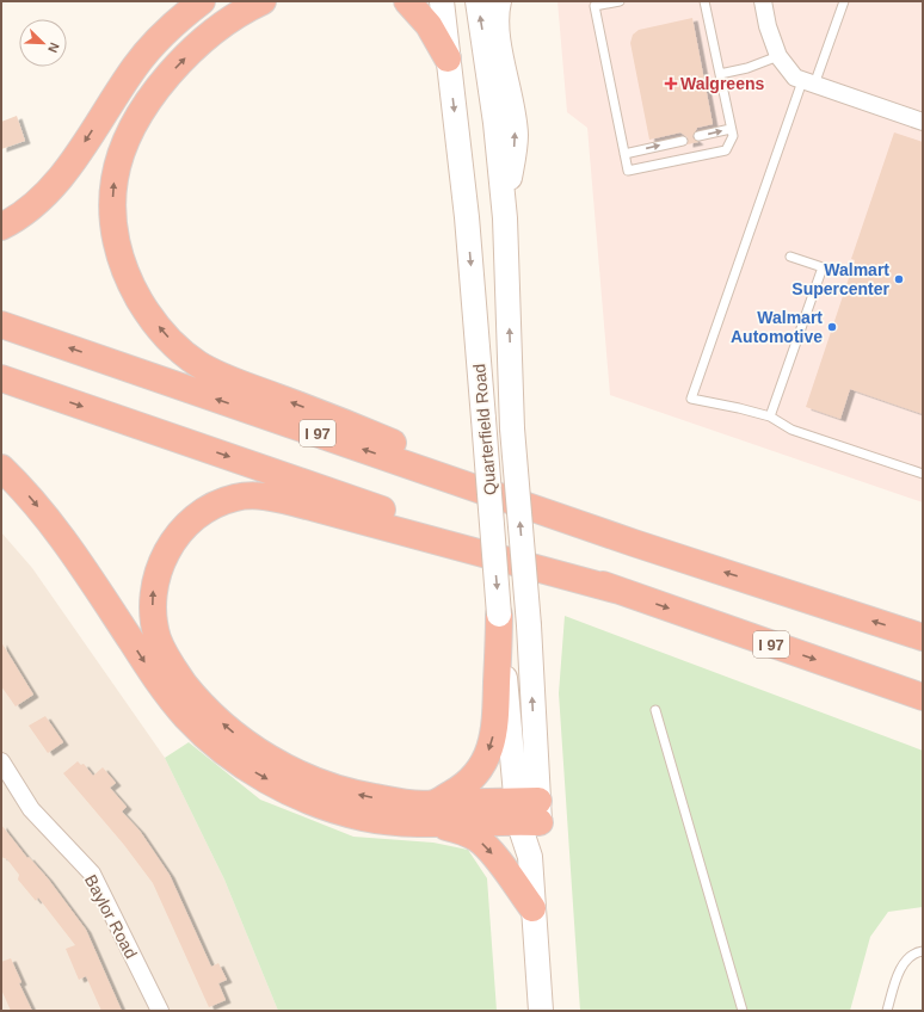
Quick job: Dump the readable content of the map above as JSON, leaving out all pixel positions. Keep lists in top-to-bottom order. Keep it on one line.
{"streets":{"highway":["I 97"],"main road":["Quarterfield Road"],"street":["Baylor Road"]},"places":{"health":["Walgreens"],"other":["Walmart Supercenter","Walmart Automotive"]},"north":"bottom right"}
